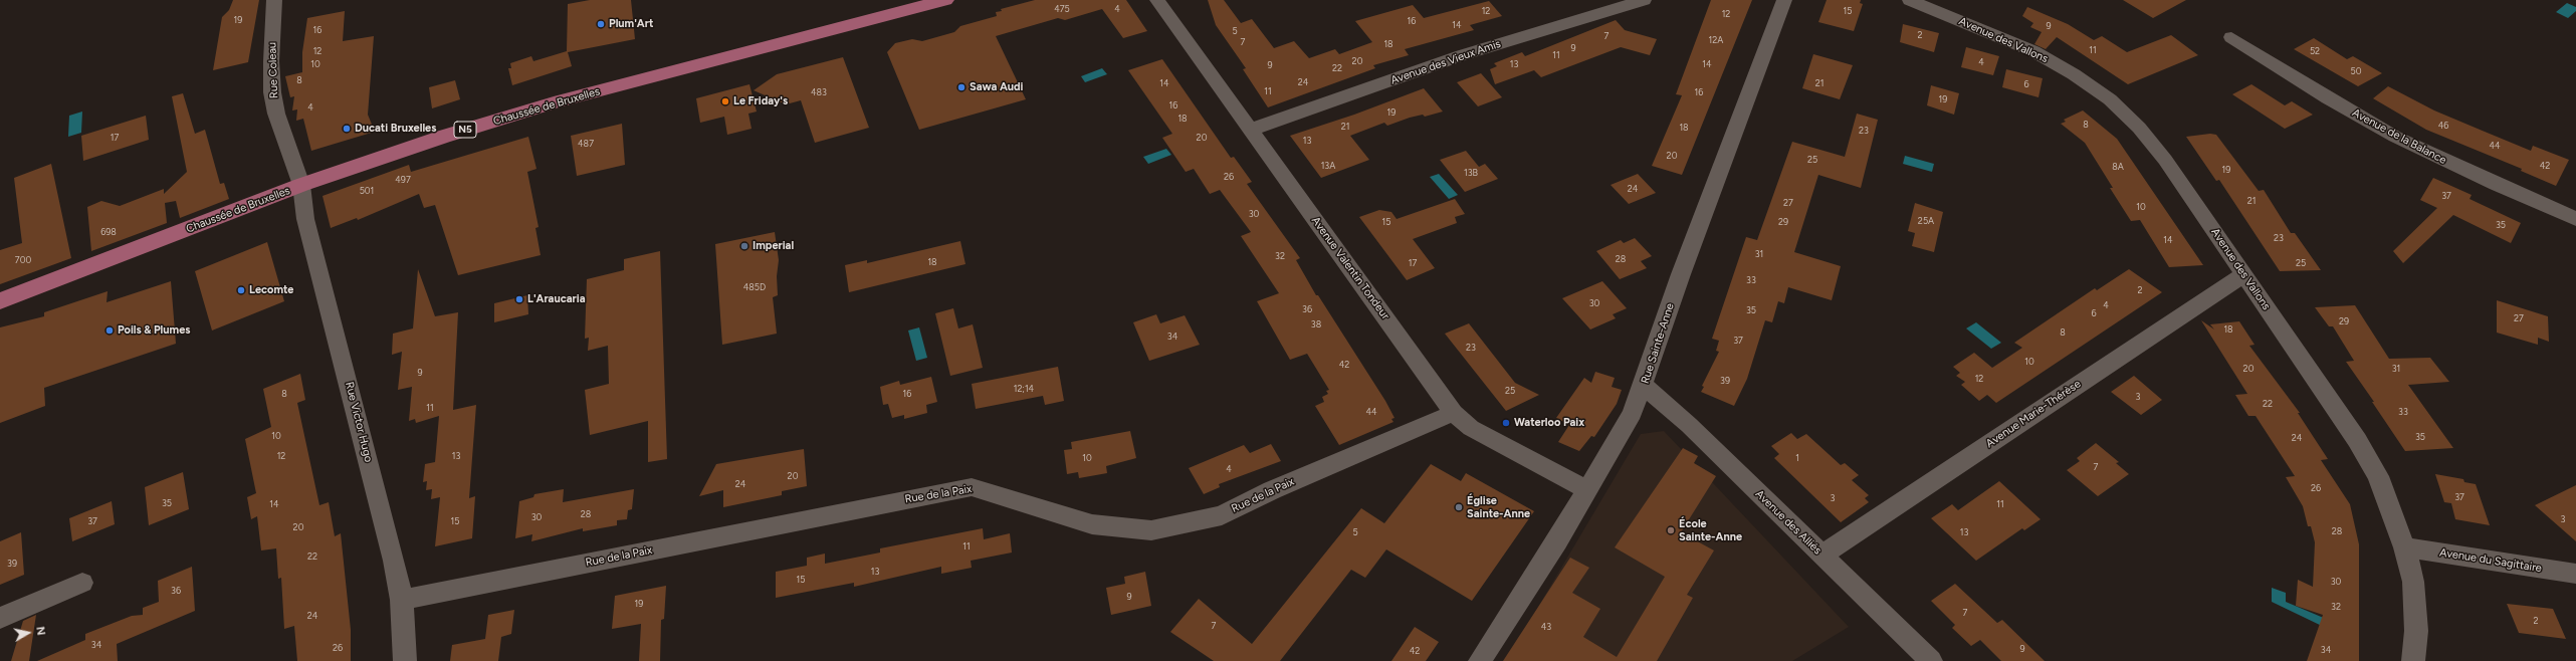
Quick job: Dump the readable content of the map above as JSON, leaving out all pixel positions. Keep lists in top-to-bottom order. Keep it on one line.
{"streets":{"main road":["Chaussée de Bruxelles","N5"],"street":["Avenue des Vallons","Avenue des Vieux Amis","Rue Coleau","Avenue de la Balance","Avenue Valentin Tondeur","Rue Sainte-Anne","Avenue Marie-Thérèse","Rue Victor Hugo","Rue de la Paix","Avenue des Alliés","Avenue du Sagittaire"]},"crossings":[["Avenue des Vallons","Avenue Marie-Thérèse"],["Avenue des Vallons","Avenue du Sagittaire"],["Avenue des Vieux Amis","Avenue Valentin Tondeur"],["Rue Coleau","Chaussée de Bruxelles"],["Rue Coleau","Rue Victor Hugo"],["Chaussée de Bruxelles","Rue Victor Hugo"],["Avenue Valentin Tondeur","Rue Sainte-Anne"],["Avenue Valentin Tondeur","Rue de la Paix"],["Rue Sainte-Anne","Avenue des Alliés"],["Avenue Marie-Thérèse","Avenue des Alliés"],["Rue Victor Hugo","Rue de la Paix"]],"places":["Plum'Art","Sawa Audi","Le Friday's","Ducati Bruxelles","Imperial","Lecomte","L'Araucaria","Poils & Plumes","Waterloo Paix","Église Sainte-Anne","École Sainte-Anne"],"house_numbers":["475","4","12","15","12","19","16","14","9","16","5","2","7","12A","7","18","9","11","12","52","11","20","4","10","13","14","9","22","50","8","24","14","21","6","11","483","16","19","16","4","19","18","8","46","21","18","23","17","20","13","487","44","20","25","13A","42","8A","19","13B","26","497","24","501","37","21","27","10","30","25A","15","29","35","698","23","14","31","32","28","700","18","17","25","33","485D","2","30","4","36","35","6","27","29","38","18","8","34","37","23","10","42","20","31","9","12","39","12;14","25","8","16","3","22","11","44","33","10","35","24","12","13","10","1","7","4","20","24","26","37","3","35","14","11","28","30","3","37","15","20","28","5","13","11","22","39","13","15","30","36","9","19","32","7","24","2","7","43","34","26","9","34","42"],"north":"right"}
